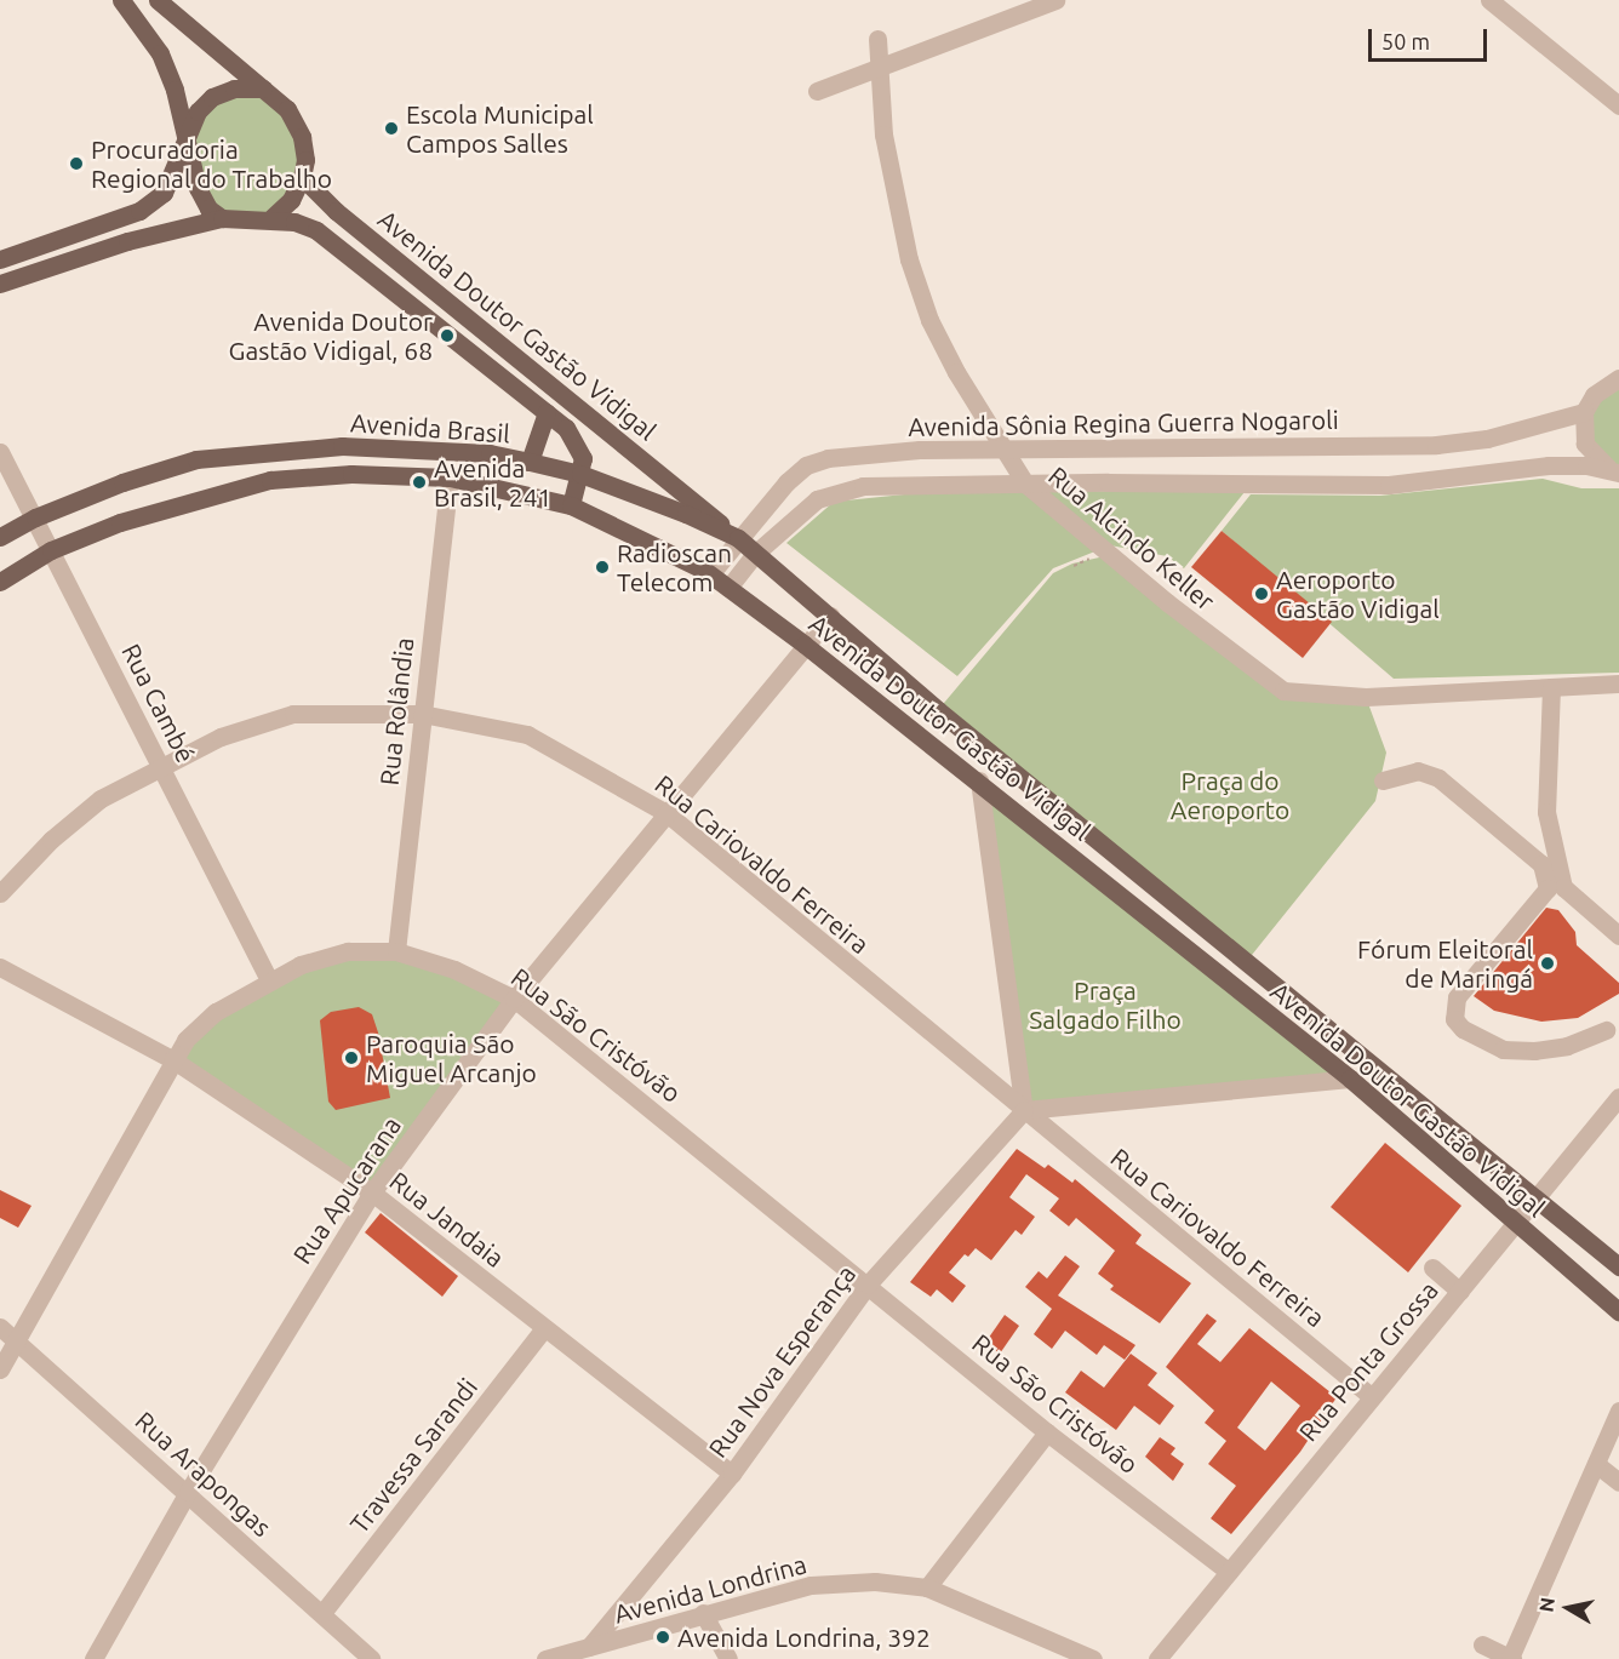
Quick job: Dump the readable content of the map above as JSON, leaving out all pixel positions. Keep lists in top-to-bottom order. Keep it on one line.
{"streets":{"main road":["Avenida Doutor Gastão Vidigal","Avenida Brasil"],"street":["Avenida Sônia Regina Guerra Nogaroli","Rua Alcindo Keller","Rua Cambé","Rua Rolândia","Rua Cariovaldo Ferreira","Rua São Cristóvão","Rua Apucarana","Rua Jandaia","Rua Nova Esperança","Rua Ponta Grossa","Travessa Sarandi","Rua Arapongas","Avenida Londrina"]},"crossings":[["Avenida Doutor Gastão Vidigal","Avenida Sônia Regina Guerra Nogaroli"],["Avenida Doutor Gastão Vidigal","Avenida Brasil"],["Avenida Doutor Gastão Vidigal","Rua Apucarana"],["Avenida Doutor Gastão Vidigal","Rua Ponta Grossa"],["Avenida Sônia Regina Guerra Nogaroli","Avenida Brasil"],["Avenida Sônia Regina Guerra Nogaroli","Rua Alcindo Keller"],["Avenida Brasil","Rua Cambé"],["Avenida Brasil","Rua Rolândia"],["Avenida Brasil","Rua Apucarana"],["Rua Cambé","Rua Cariovaldo Ferreira"],["Rua Cambé","Rua São Cristóvão"],["Rua Rolândia","Rua Cariovaldo Ferreira"],["Rua Rolândia","Rua São Cristóvão"],["Rua Cariovaldo Ferreira","Rua Apucarana"],["Rua Cariovaldo Ferreira","Rua Nova Esperança"],["Rua Cariovaldo Ferreira","Rua Ponta Grossa"],["Rua São Cristóvão","Rua Apucarana"],["Rua São Cristóvão","Rua Jandaia"],["Rua São Cristóvão","Rua Nova Esperança"],["Rua São Cristóvão","Rua Ponta Grossa"],["Rua São Cristóvão","Rua Arapongas"],["Rua Apucarana","Rua Jandaia"],["Rua Apucarana","Rua Arapongas"],["Rua Jandaia","Rua Nova Esperança"],["Rua Jandaia","Travessa Sarandi"],["Rua Nova Esperança","Avenida Londrina"],["Travessa Sarandi","Rua Arapongas"]],"parks":["Praça do Aeroporto","Praça Salgado Filho"],"places":["Escola Municipal Campos Salles","Procuradoria Regional do Trabalho","Avenida Doutor Gastão Vidigal, 68","Avenida Brasil, 241","Radioscan Telecom","Aeroporto Gastão Vidigal","Fórum Eleitoral de Maringá","Paroquia São Miguel Arcanjo","Avenida Londrina, 392"],"scale_bar":"50 m","north":"left"}
